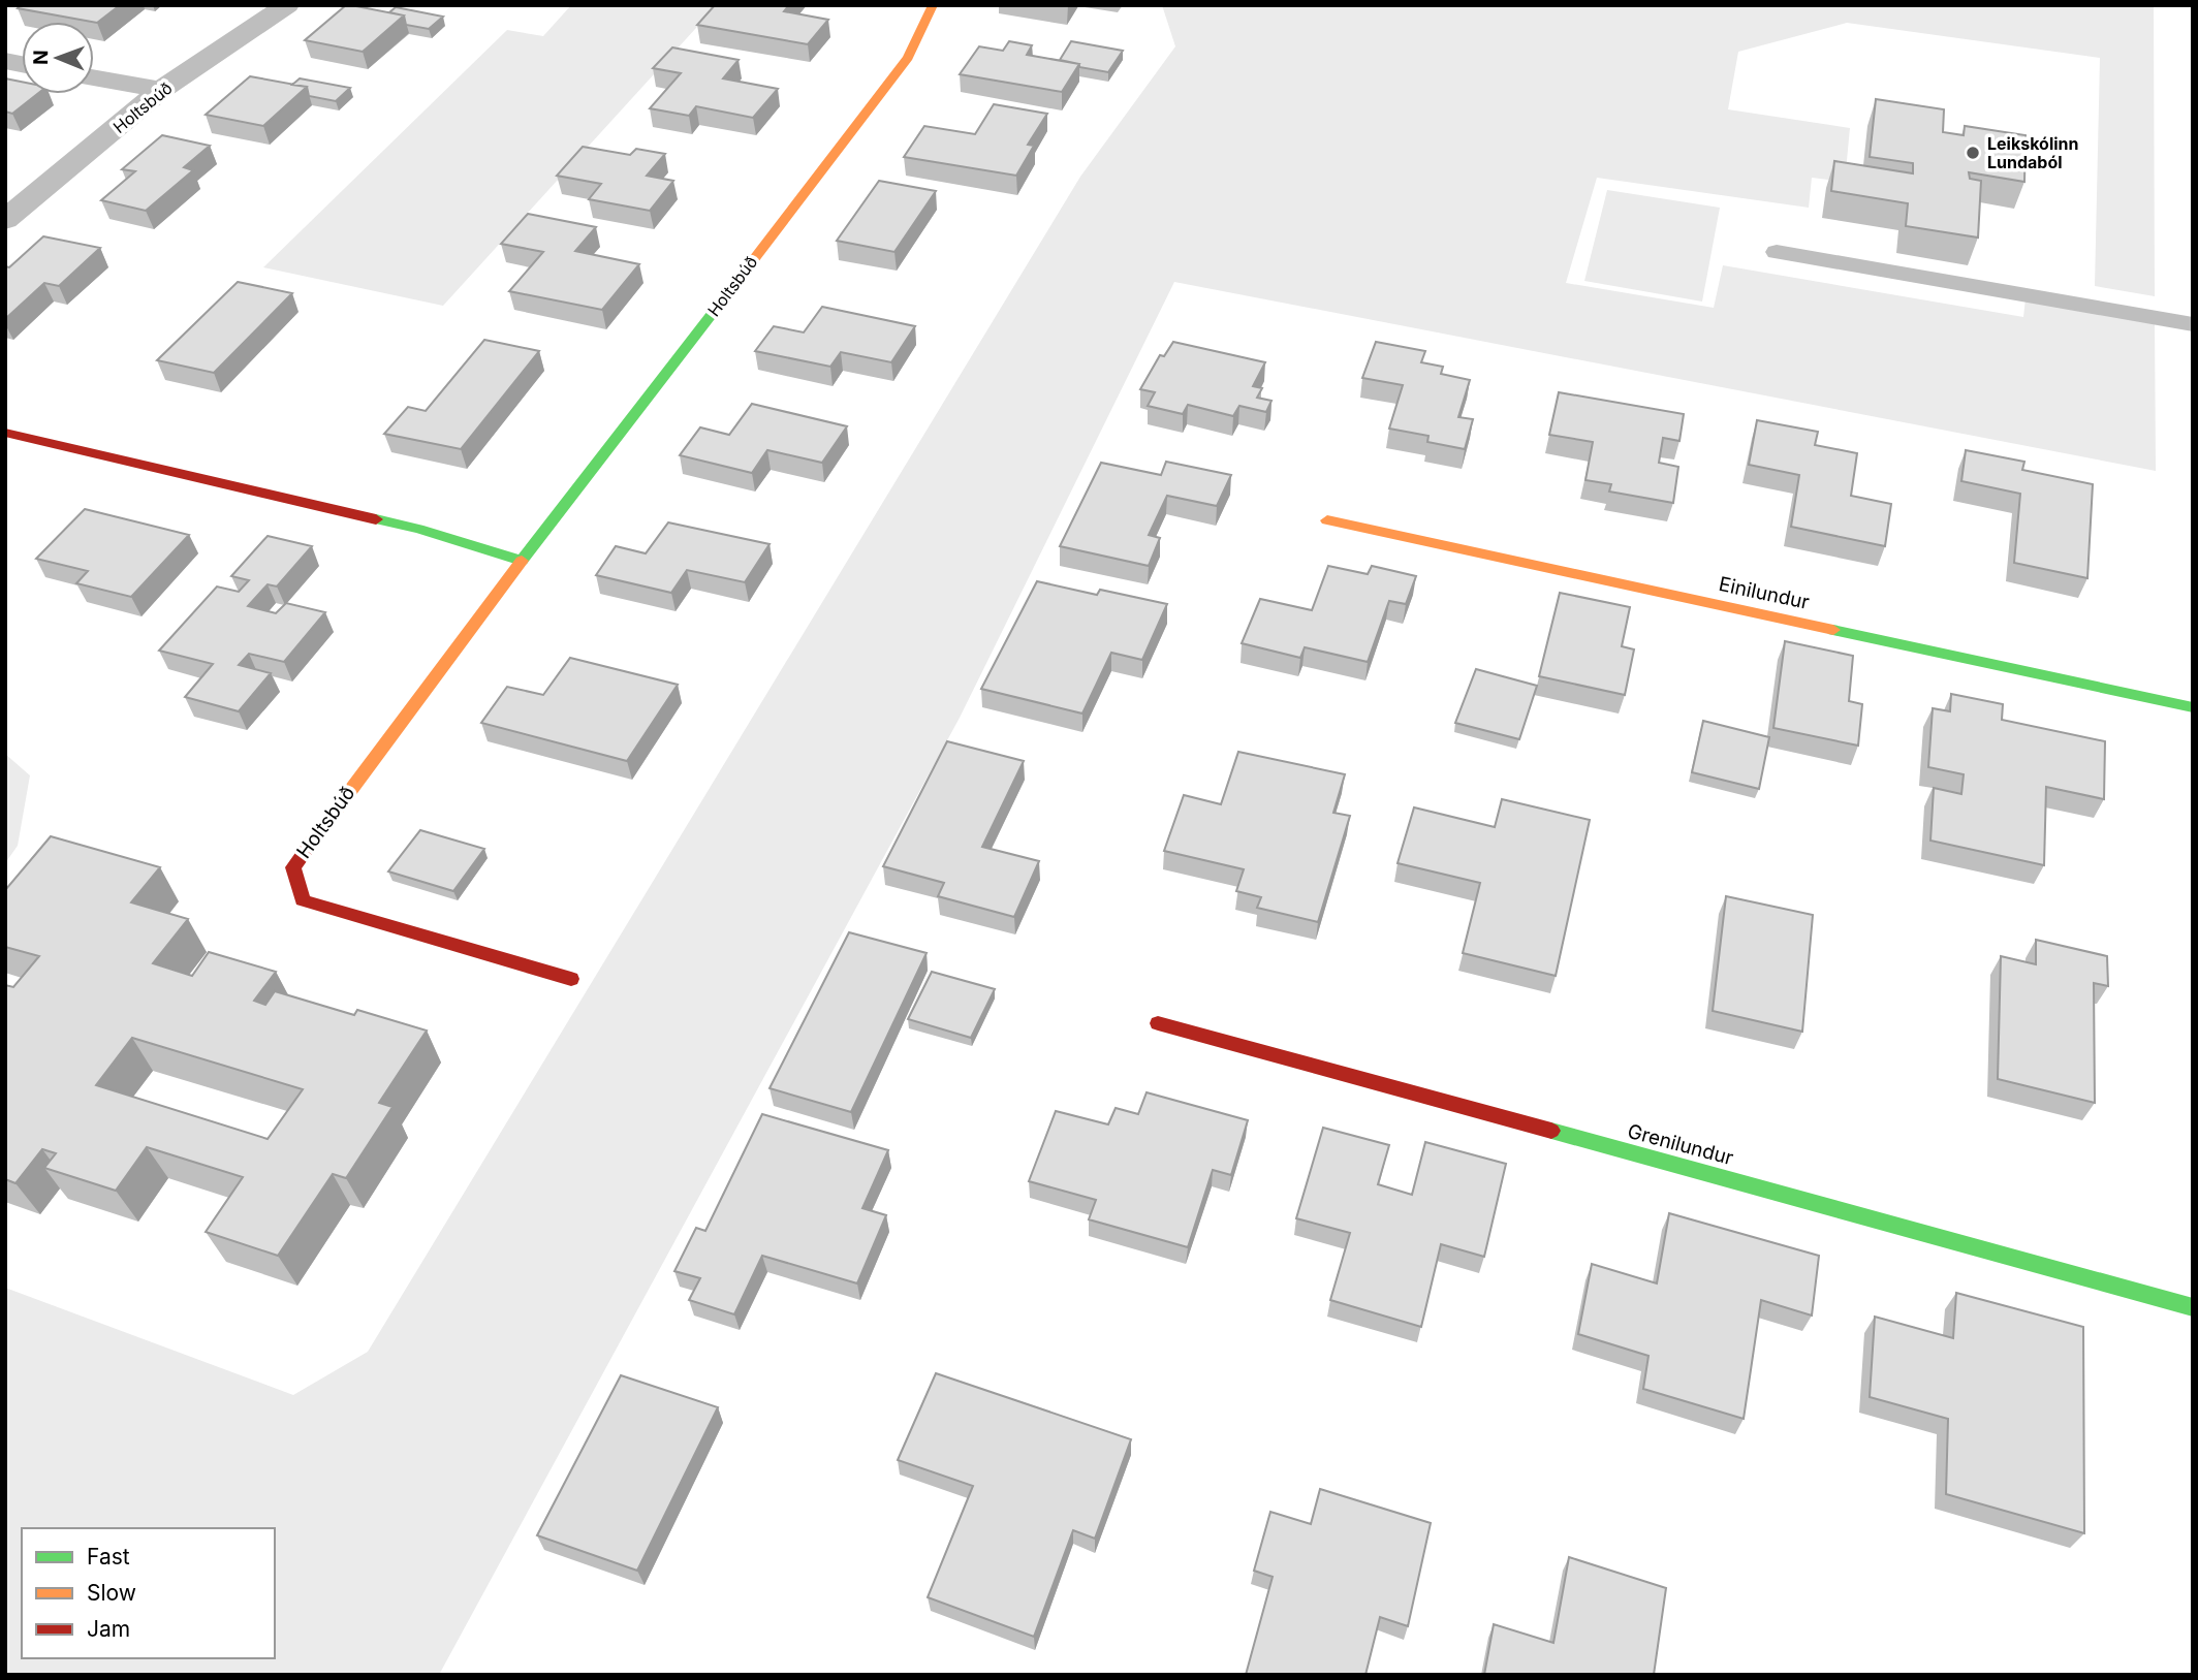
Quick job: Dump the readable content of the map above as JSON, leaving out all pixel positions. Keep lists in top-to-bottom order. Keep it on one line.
{"streets":{"street":["Holtsbúð","Einilundur","Grenilundur"]},"places":["Leikskólinn Lundaból"],"legend":["Fast","Slow","Jam"],"north":"left"}
